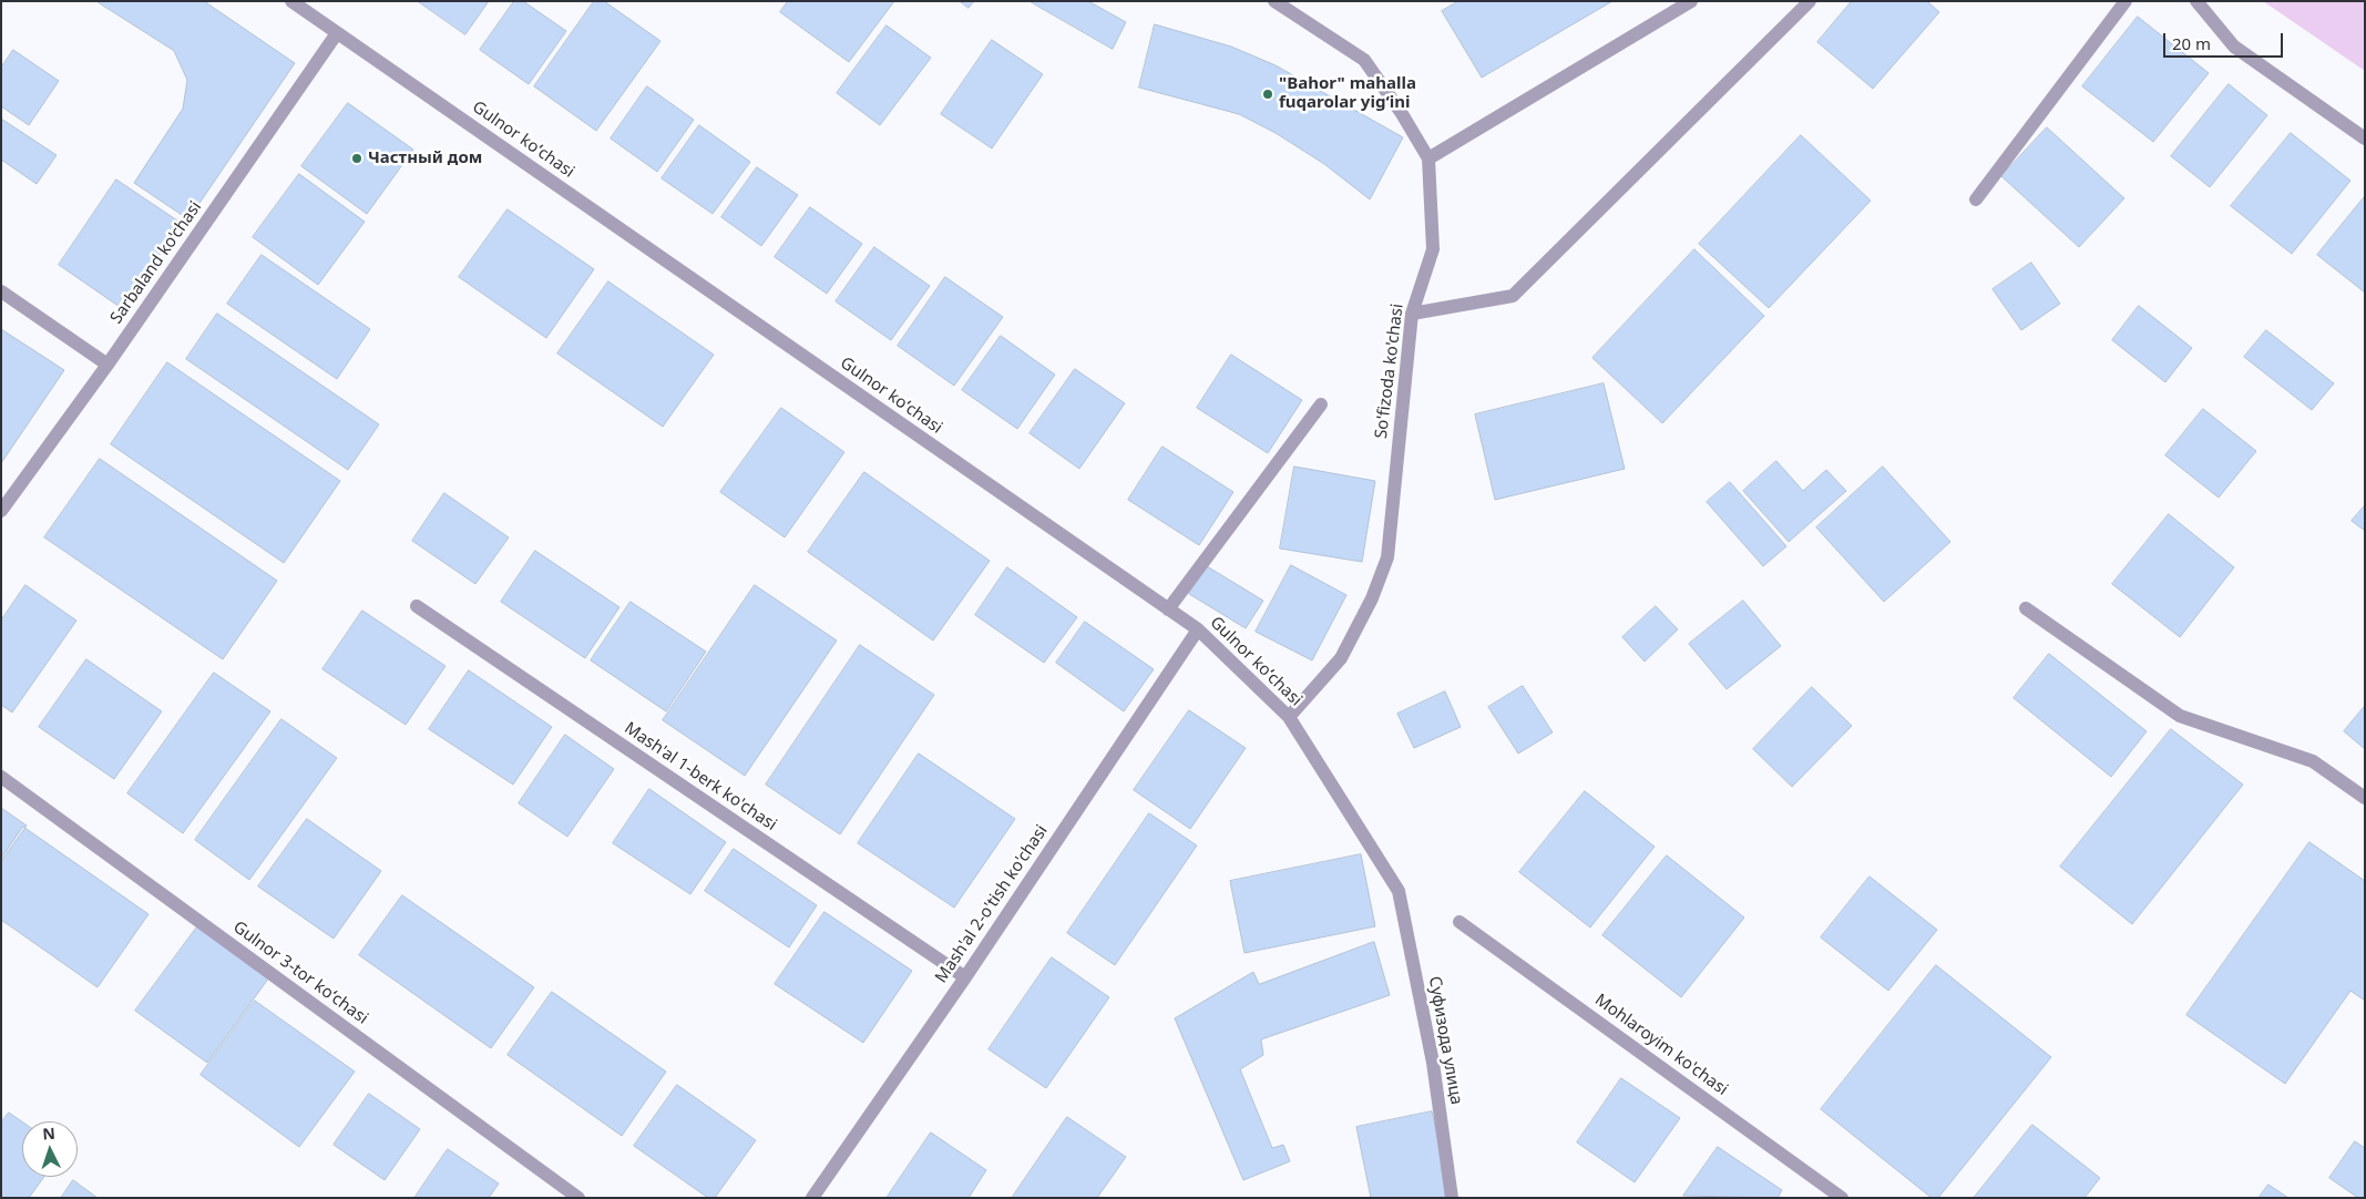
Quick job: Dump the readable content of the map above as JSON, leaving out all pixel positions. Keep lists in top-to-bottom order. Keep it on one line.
{"streets":{"street":["Gulnor koʻchasi","Sarbaland ko'chasi","So'fizoda ko'chasi","Mash'al 1-berk ko'chasi","Mash'al 2-o'tish ko'chasi","Gulnor 3-tor koʻchasi","Суфизода улица","Mohlaroyim ko'chasi"]},"crossings":[["Gulnor koʻchasi","Sarbaland ko'chasi"],["Gulnor koʻchasi","So'fizoda ko'chasi"],["Gulnor koʻchasi","Mash'al 2-o'tish ko'chasi"],["Gulnor koʻchasi","Суфизода улица"],["Mash'al 1-berk ko'chasi","Mash'al 2-o'tish ko'chasi"]],"places":["\"Bahor\" mahalla fuqarolar yig‘ini","Частный дом"],"scale_bar":"20 m","north":"top"}
